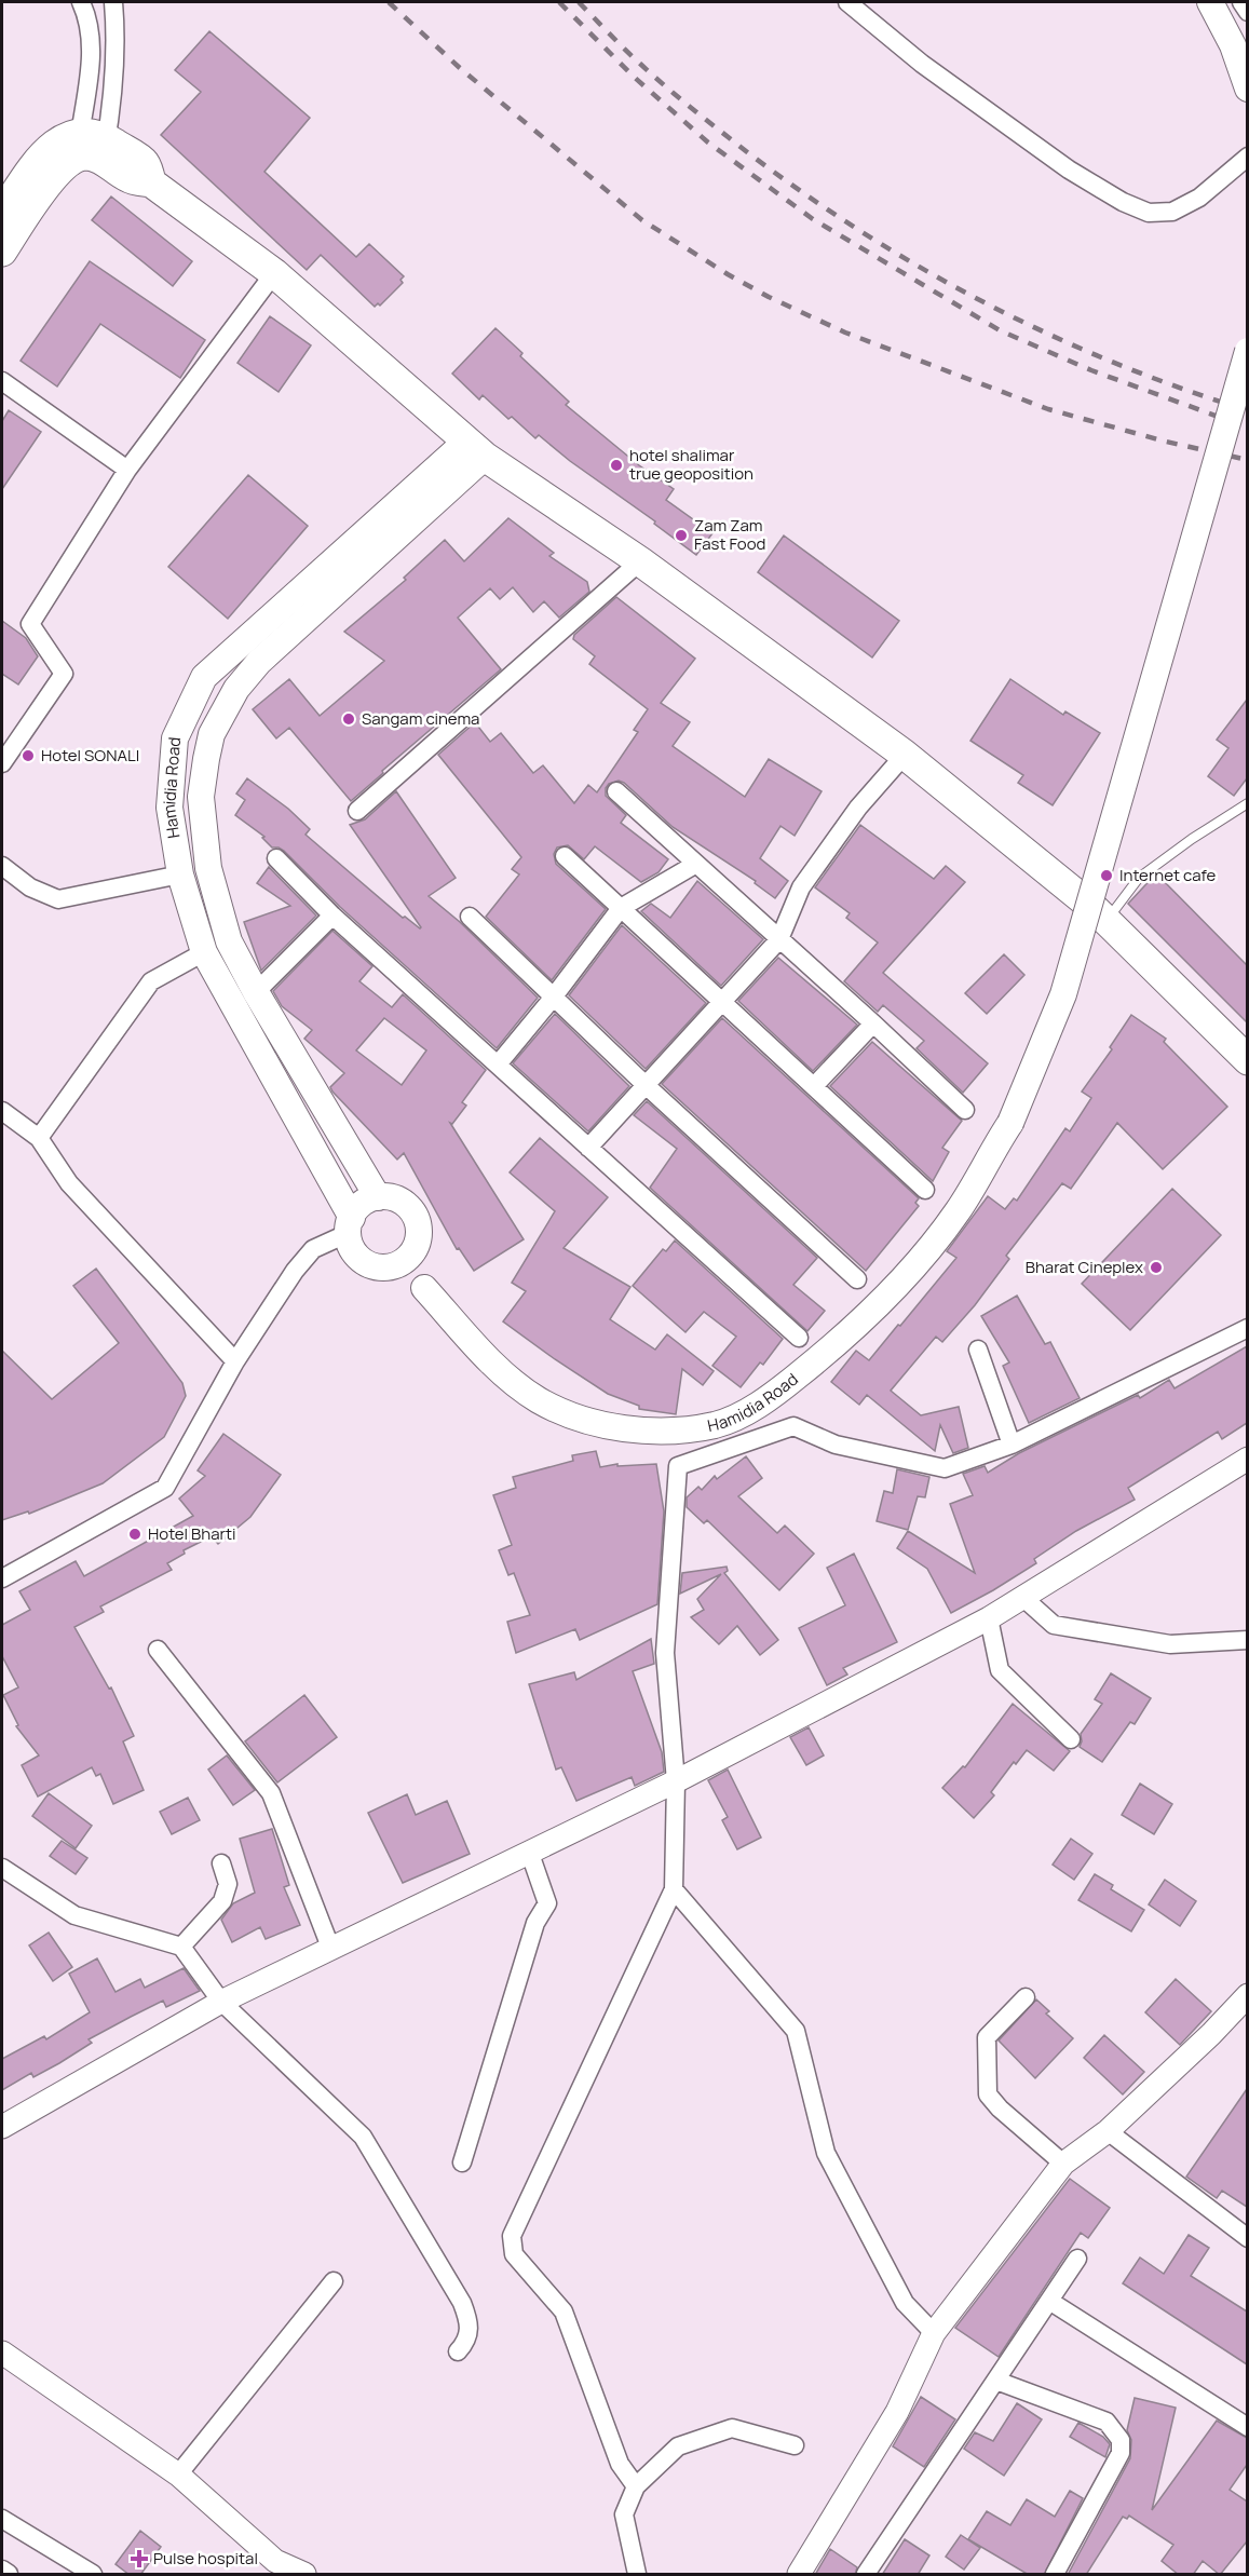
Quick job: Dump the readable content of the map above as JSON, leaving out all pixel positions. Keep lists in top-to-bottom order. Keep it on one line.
{"streets":{"main road":["Hamidia Road"]},"places":{"other":["hotel shalimar true geoposition","Zam Zam Fast Food","Sangam cinema","Hotel SONALI","Internet cafe","Bharat Cineplex","Hotel Bharti"],"health":["Pulse hospital"]}}
